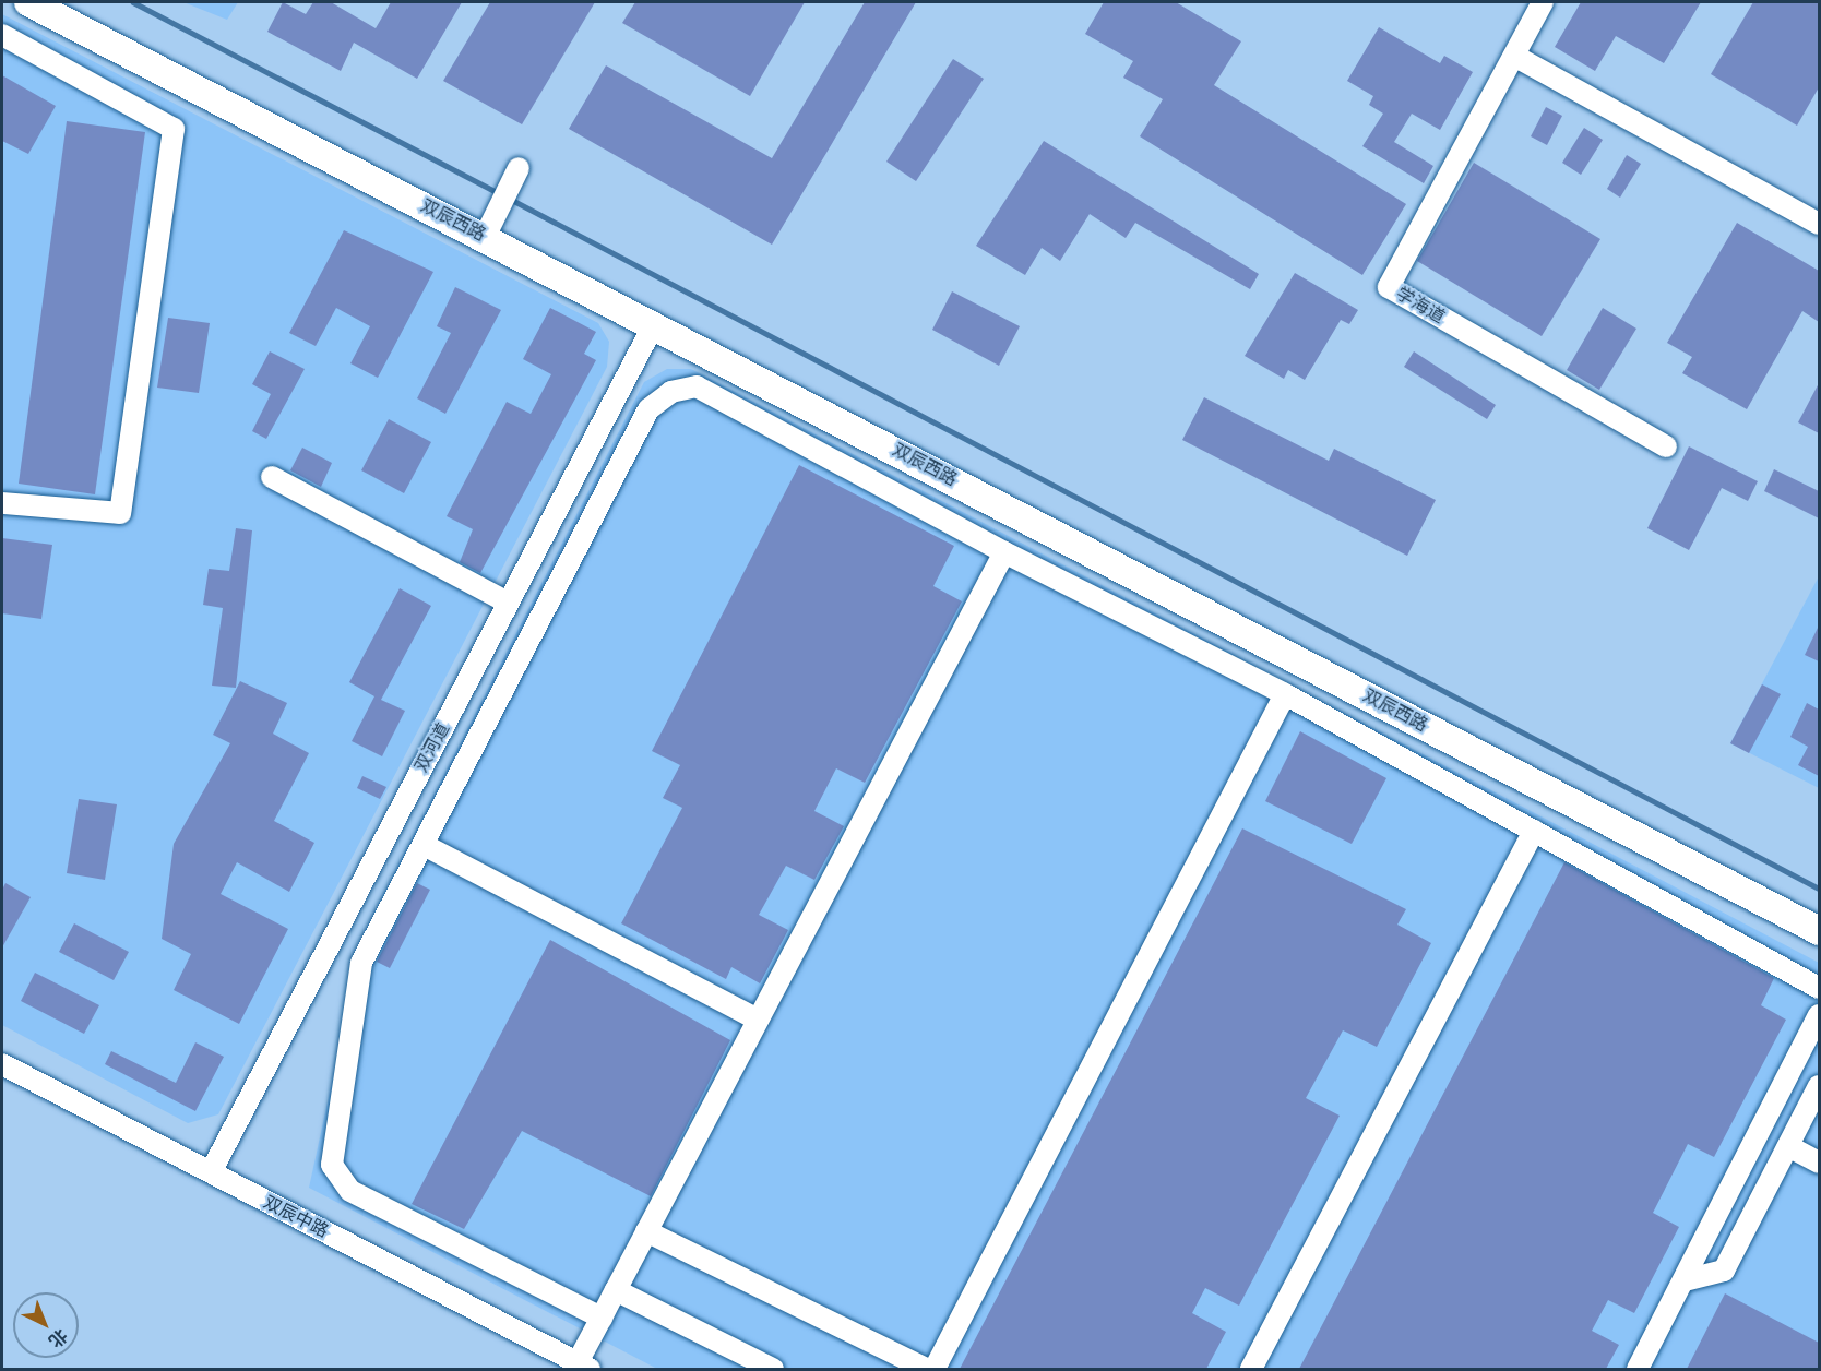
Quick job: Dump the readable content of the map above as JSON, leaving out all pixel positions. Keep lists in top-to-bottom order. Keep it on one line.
{"streets":{"main road":["双辰西路"],"street":["学海道","双河道","双辰中路"]},"crossings":[["双辰西路","双河道"],["双河道","双辰中路"]],"north":"bottom right"}
